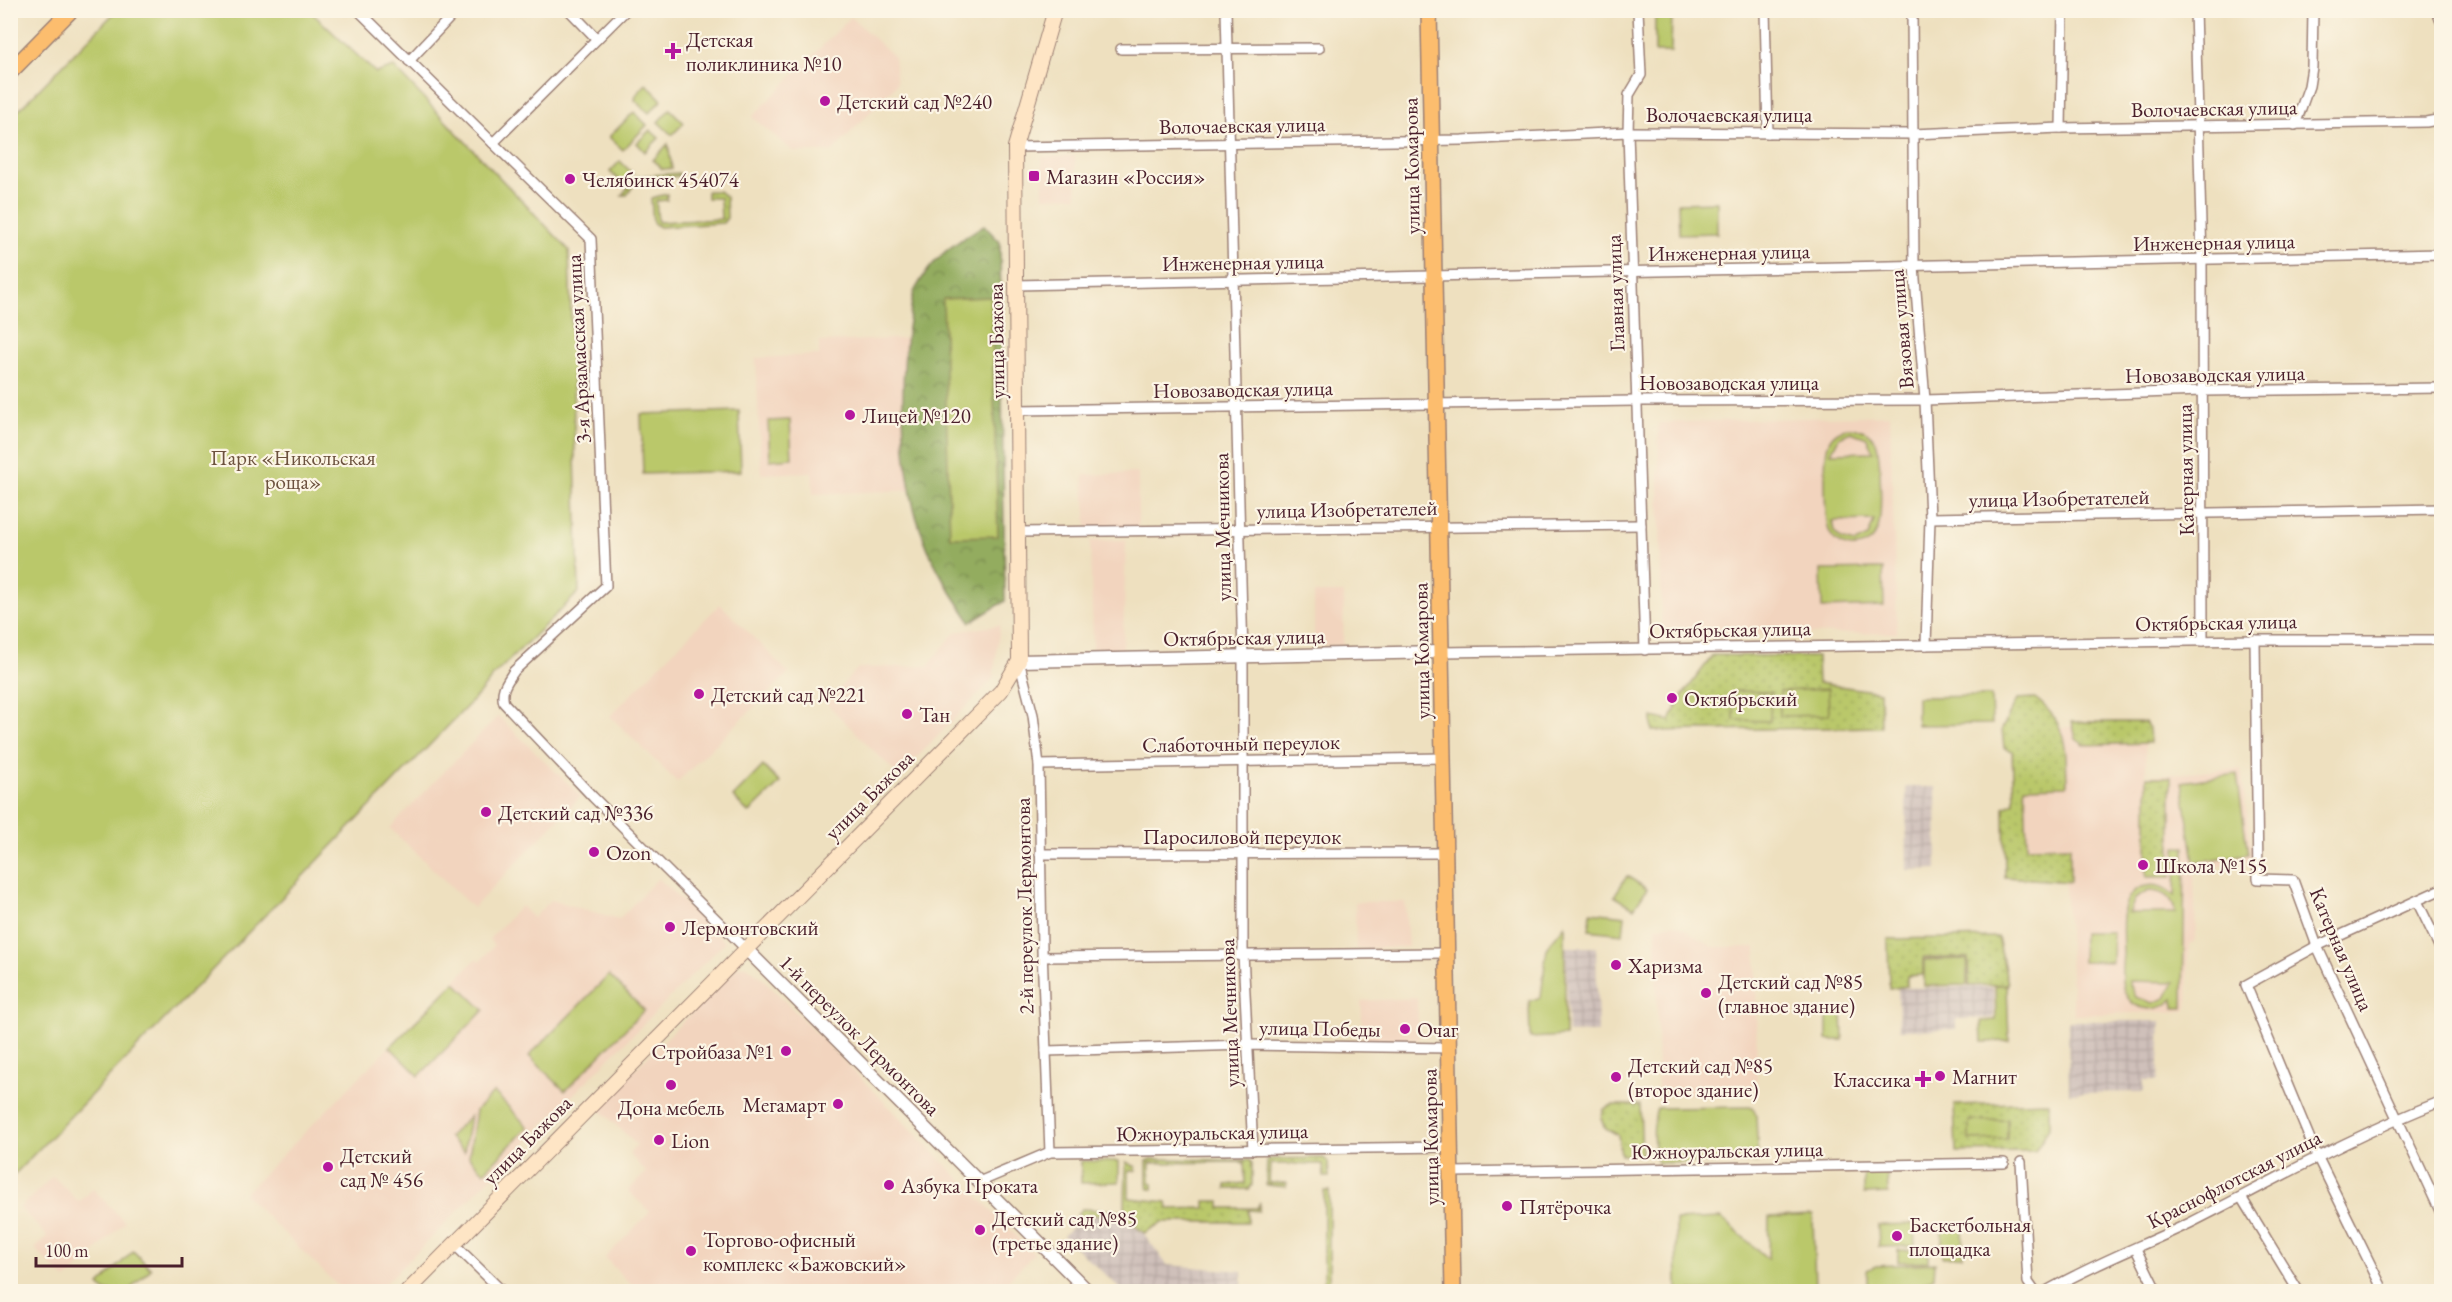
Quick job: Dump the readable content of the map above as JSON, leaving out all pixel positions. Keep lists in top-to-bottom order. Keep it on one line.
{"streets":{"main road":["улица Комарова","улица Бажова"],"street":["Волочаевская улица","Инженерная улица","Главная улица","Вязовая улица","3-я Арзамасская улица","Новозаводская улица","Катерная улица","улица Изобретателей","улица Мечникова","Октябрьская улица","Слаботочный переулок","Паросиловой переулок","2-й переулок Лермонтова","улица Победы","1-й переулок Лермонтова","Южноуральская улица","Краснофлотская улица"]},"crossings":[["Волочаевская улица","улица Комарова"],["Волочаевская улица","Главная улица"],["Волочаевская улица","Вязовая улица"],["Волочаевская улица","улица Бажова"],["Волочаевская улица","Катерная улица"],["Волочаевская улица","улица Мечникова"],["улица Комарова","Инженерная улица"],["улица Комарова","Новозаводская улица"],["улица Комарова","улица Изобретателей"],["улица Комарова","Октябрьская улица"],["улица Комарова","Слаботочный переулок"],["улица Комарова","Паросиловой переулок"],["улица Комарова","улица Победы"],["улица Комарова","Южноуральская улица"],["Инженерная улица","Главная улица"],["Инженерная улица","Вязовая улица"],["Инженерная улица","улица Бажова"],["Инженерная улица","Катерная улица"],["Инженерная улица","улица Мечникова"],["Главная улица","Новозаводская улица"],["Главная улица","улица Изобретателей"],["Главная улица","Октябрьская улица"],["Вязовая улица","Новозаводская улица"],["Вязовая улица","улица Изобретателей"],["Вязовая улица","Октябрьская улица"],["улица Бажова","Новозаводская улица"],["улица Бажова","улица Изобретателей"],["улица Бажова","Октябрьская улица"],["улица Бажова","2-й переулок Лермонтова"],["улица Бажова","1-й переулок Лермонтова"],["3-я Арзамасская улица","1-й переулок Лермонтова"],["Новозаводская улица","Катерная улица"],["Новозаводская улица","улица Мечникова"],["Катерная улица","улица Изобретателей"],["Катерная улица","Октябрьская улица"],["Катерная улица","Краснофлотская улица"],["улица Изобретателей","улица Мечникова"],["улица Мечникова","Октябрьская улица"],["улица Мечникова","Слаботочный переулок"],["улица Мечникова","Паросиловой переулок"],["улица Мечникова","улица Победы"],["улица Мечникова","Южноуральская улица"],["Октябрьская улица","2-й переулок Лермонтова"],["Слаботочный переулок","2-й переулок Лермонтова"],["Паросиловой переулок","2-й переулок Лермонтова"],["2-й переулок Лермонтова","улица Победы"],["2-й переулок Лермонтова","Южноуральская улица"],["1-й переулок Лермонтова","Южноуральская улица"]],"parks":["Парк «Никольская роща»"],"places":{"health":["Детская поликлиника №10","Классика"],"other":["Детский сад №240","Челябинск 454074","Лицей №120","Детский сад №221","Октябрьский","Тан","Детский сад №336","Ozon","Школа №155","Лермонтовский","Харизма","Детский сад №85 (главное здание)","Очаг","Стройбаза №1","Магнит","Детский сад №85 (второе здание)","Дона мебель","Мегамарт","Lion","Детский сад № 456","Азбука Проката","Пятёрочка","Детский сад №85 (третье здание)","Баскетбольная площадка","Торгово-офисный комплекс «Бажовский»"],"transit":["Магазин «Россия»"]},"scale_bar":"100 m"}
